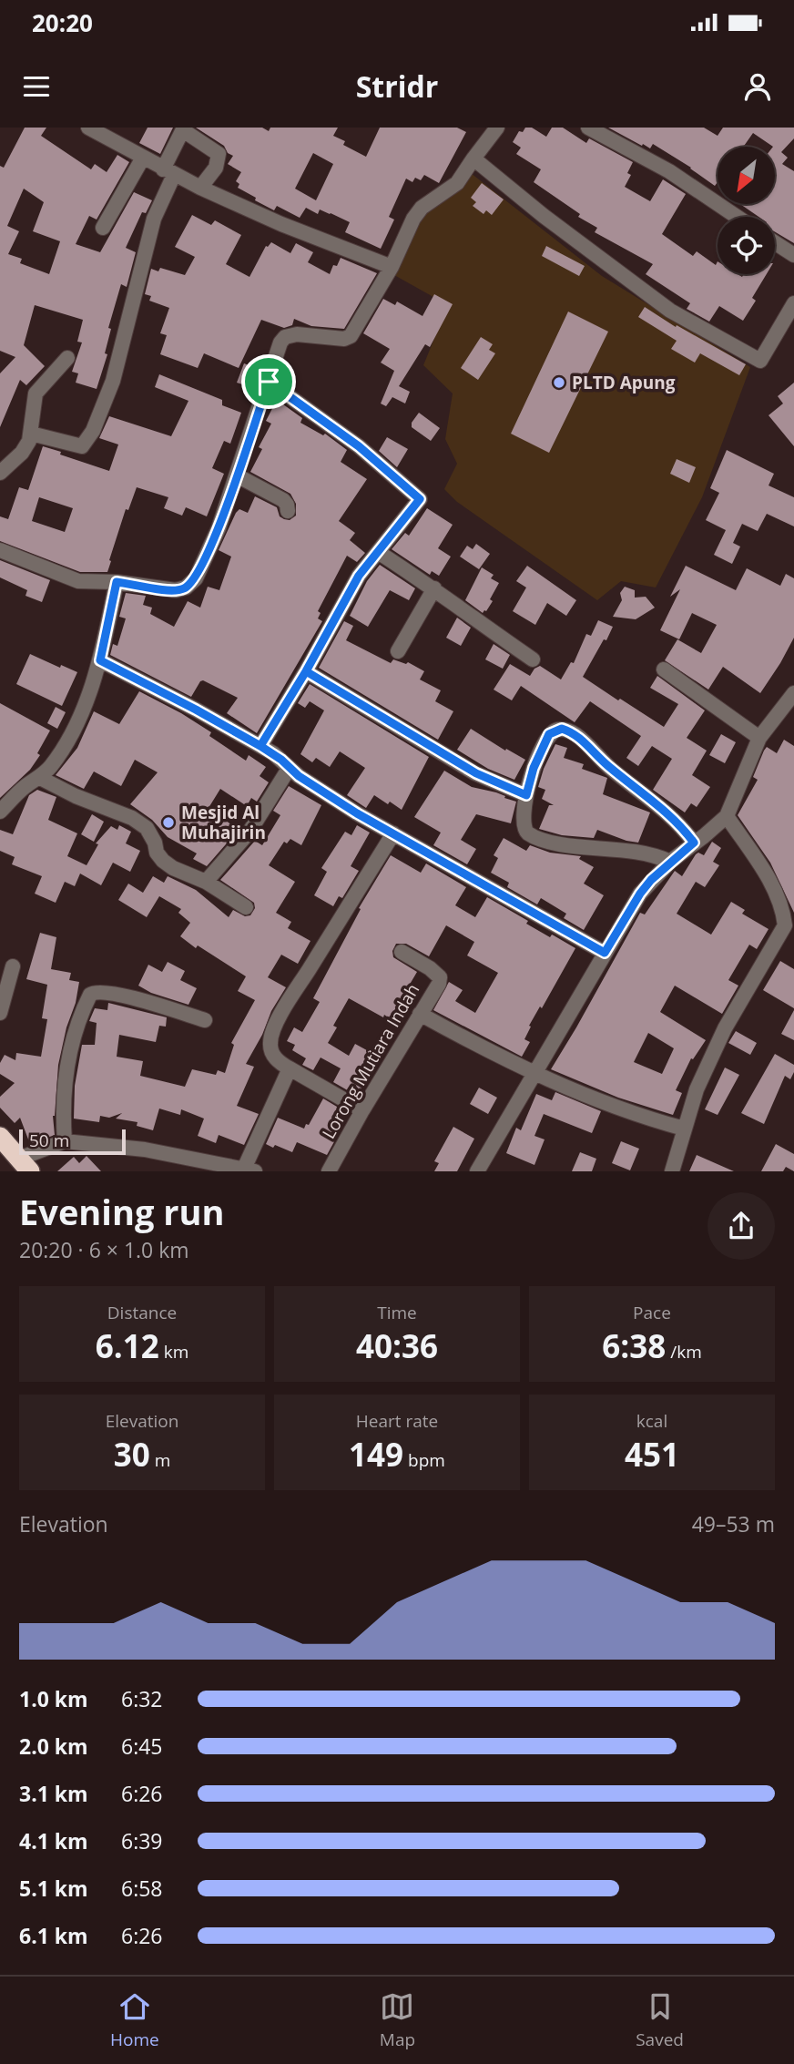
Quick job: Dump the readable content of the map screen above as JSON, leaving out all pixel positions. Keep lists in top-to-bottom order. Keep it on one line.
{"streets":{"street":["Lorong Mutiara Indah"]},"places":["PLTD Apung","Mesjid Al Muhajirin"],"scale_bar":"50 m","north":"bottom left","page":{"status":"20:20","header":"Stridr","scale":"50 m","heading":["Evening run","20:20 · 6 × 1.0 km"],"stats":[["Distance","6.12 km"],["Time","40:36"],["Pace","6:38 /km"],["Elevation","30 m"],["Heart rate","149 bpm"],["kcal","451"]],"chart":["Elevation","49–53 m"],"list":[{"name":"1.0 km","note":"6:32"},{"name":"2.0 km","note":"6:45"},{"name":"3.1 km","note":"6:26"},{"name":"4.1 km","note":"6:39"},{"name":"5.1 km","note":"6:58"},{"name":"6.1 km","note":"6:26"}],"tabs":["Home","Map","Saved"]}}
